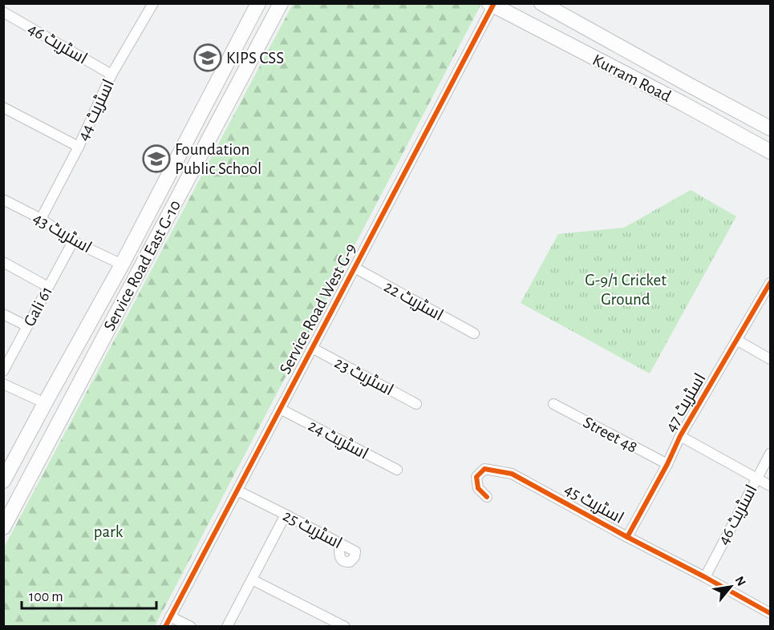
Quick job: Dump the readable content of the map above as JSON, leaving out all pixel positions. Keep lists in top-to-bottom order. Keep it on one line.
{"streets":{"main road":["Kurram Road","Service Road East G-10"],"street":["اسٹریٹ 46","اسٹریٹ 44","اسٹریٹ 43","اسٹریٹ 22","Gali 61","Service Road West G-9","اسٹریٹ 23","اسٹریٹ 47","Street 48","اسٹریٹ 24","اسٹریٹ 45","اسٹریٹ 25"]},"crossings":[["اسٹریٹ 46","اسٹریٹ 44"],["اسٹریٹ 46","اسٹریٹ 45"],["Kurram Road","Service Road West G-9"],["اسٹریٹ 44","اسٹریٹ 43"],["اسٹریٹ 43","Service Road East G-10"],["اسٹریٹ 43","Gali 61"],["اسٹریٹ 22","Service Road West G-9"],["Service Road West G-9","اسٹریٹ 23"],["Service Road West G-9","اسٹریٹ 24"],["Service Road West G-9","اسٹریٹ 25"],["اسٹریٹ 47","Street 48"],["اسٹریٹ 47","اسٹریٹ 45"]],"parks":["G-9/1 Cricket Ground","park"],"places":{"school or university":["KIPS CSS","Foundation Public School"]},"scale_bar":"100 m","north":"top right"}
